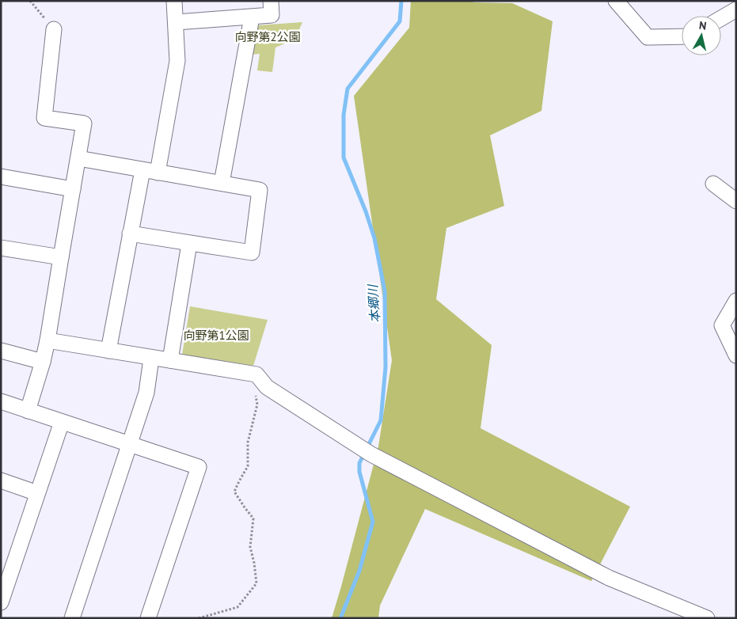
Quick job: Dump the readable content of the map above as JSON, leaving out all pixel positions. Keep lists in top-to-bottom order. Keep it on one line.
{"water":["本郷川"],"parks":["向野第2公園","向野第1公園"],"north":"top"}
